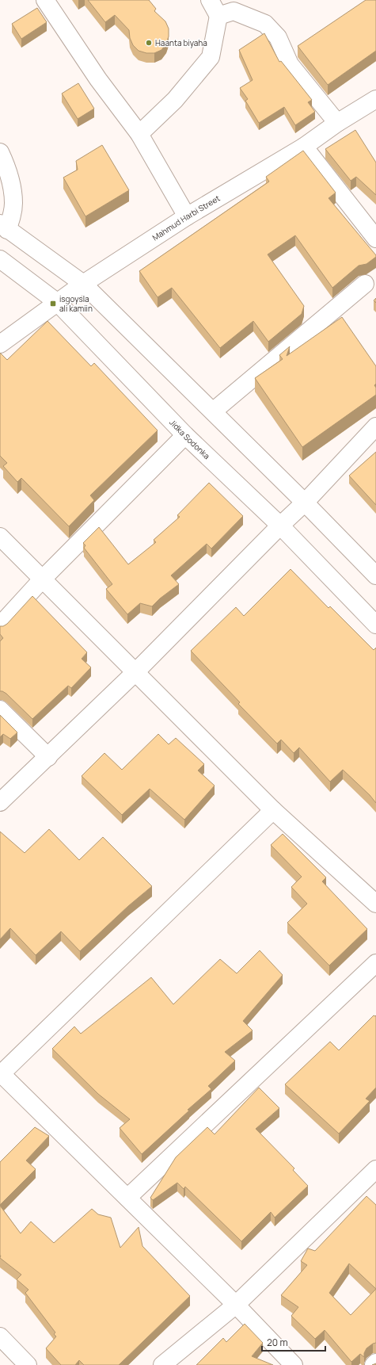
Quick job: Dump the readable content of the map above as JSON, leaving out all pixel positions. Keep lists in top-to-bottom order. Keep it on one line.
{"streets":{"street":["Mahmud Harbi Street","Jidka Sodonka"]},"crossings":[["Mahmud Harbi Street","Jidka Sodonka"]],"places":{"other":["Haanta biyaha"],"transit":["isgoysla ali kamiin"]},"scale_bar":"20 m"}
